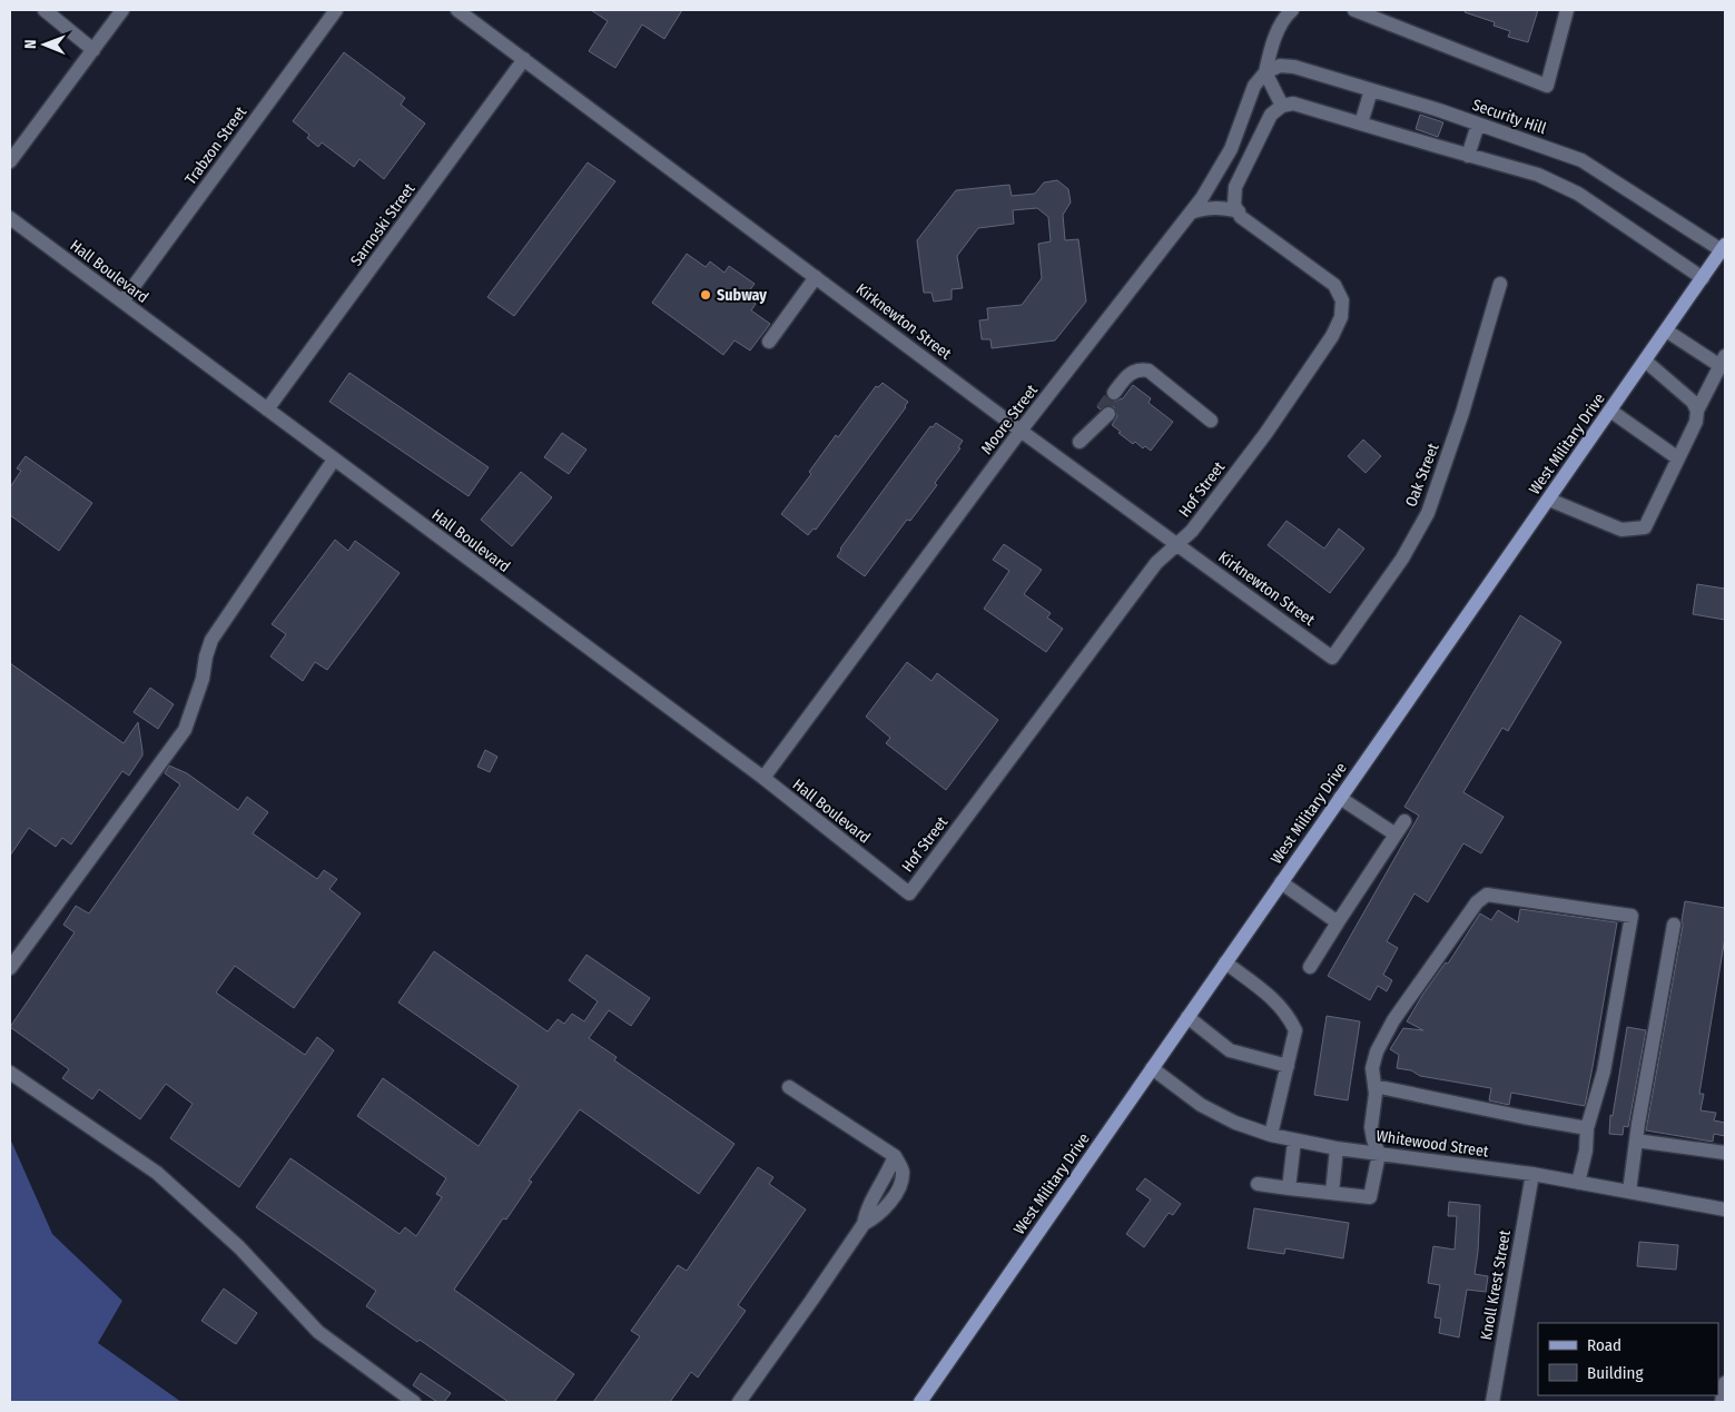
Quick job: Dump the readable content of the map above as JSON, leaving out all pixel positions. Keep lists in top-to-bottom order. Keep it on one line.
{"streets":{"main road":["West Military Drive"],"street":["Security Hill","Trabzon Street","Sarnoski Street","Hall Boulevard","Kirknewton Street","Moore Street","Oak Street","Hof Street","Whitewood Street","Knoll Krest Street"]},"crossings":[["Security Hill","Moore Street"],["Security Hill","West Military Drive"],["Trabzon Street","Hall Boulevard"],["Sarnoski Street","Hall Boulevard"],["Sarnoski Street","Kirknewton Street"],["Hall Boulevard","Moore Street"],["Hall Boulevard","Hof Street"],["Kirknewton Street","Moore Street"],["Kirknewton Street","Oak Street"],["Kirknewton Street","Hof Street"],["West Military Drive","Whitewood Street"],["Whitewood Street","Knoll Krest Street"]],"places":["Subway"],"legend":["Road","Building"],"north":"left"}
